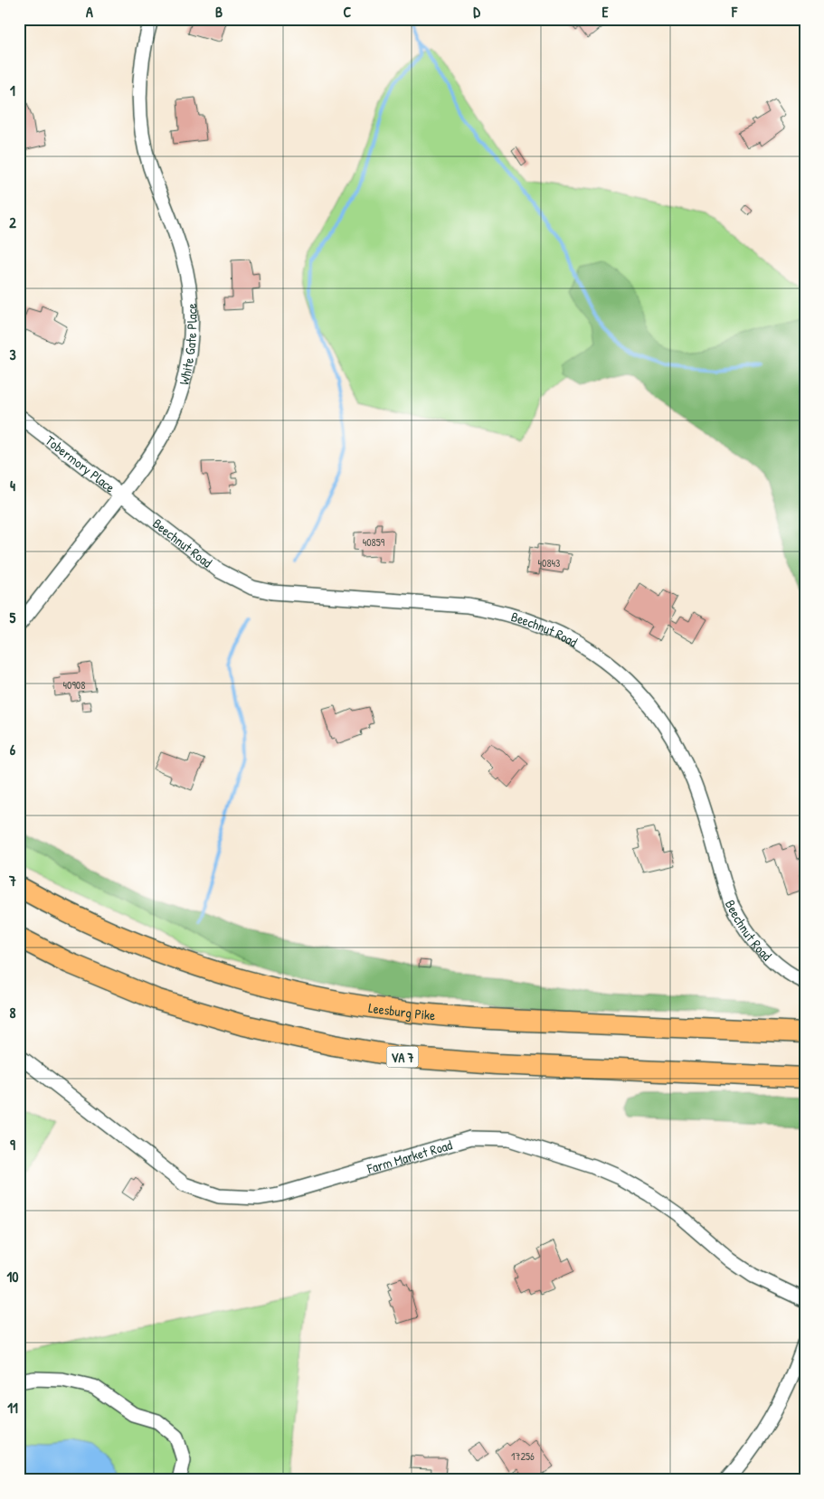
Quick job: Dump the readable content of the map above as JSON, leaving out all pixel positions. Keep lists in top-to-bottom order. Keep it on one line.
{"streets":{"highway":["Leesburg Pike","VA 7"],"street":["White Gate Place","Tobermory Place","Beechnut Road","Farm Market Road"]},"crossings":[["White Gate Place","Tobermory Place"],["White Gate Place","Beechnut Road"],["Tobermory Place","Beechnut Road"]],"house_numbers":["40859","40843","40908","17256"],"grid":{"columns":["A","B","C","D","E","F"],"rows":["1","2","3","4","5","6","7","8","9","10","11"]}}
